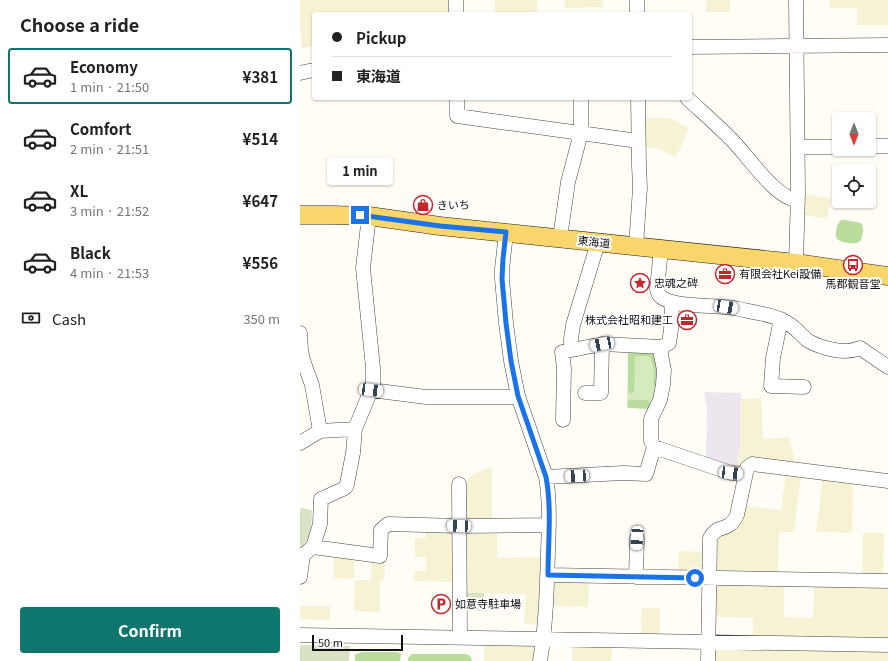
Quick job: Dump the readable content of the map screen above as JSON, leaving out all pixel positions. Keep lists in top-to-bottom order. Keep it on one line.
{"streets":{"main road":["東海道"]},"places":{"shop":["きいち"],"bus stop":["馬郡観音堂"],"office":["有限会社Kei設備","株式会社昭和建工"],"place":["忠魂之碑"],"parking":["如意寺駐車場"]},"scale_bar":"50 m","north":"bottom","page":{"heading":"Choose a ride","banner":["Pickup","東海道"],"list":[{"name":"Economy","note":"1 min · 21:50","value":"¥381"},{"name":"Comfort","note":"2 min · 21:51","value":"¥514"},{"name":"XL","note":"3 min · 21:52","value":"¥647"},{"name":"Black","note":"4 min · 21:53","value":"¥556"}],"bubble":"1 min","pay":["Cash","350 m"],"buttons":"Confirm","scale":"50 m"}}
